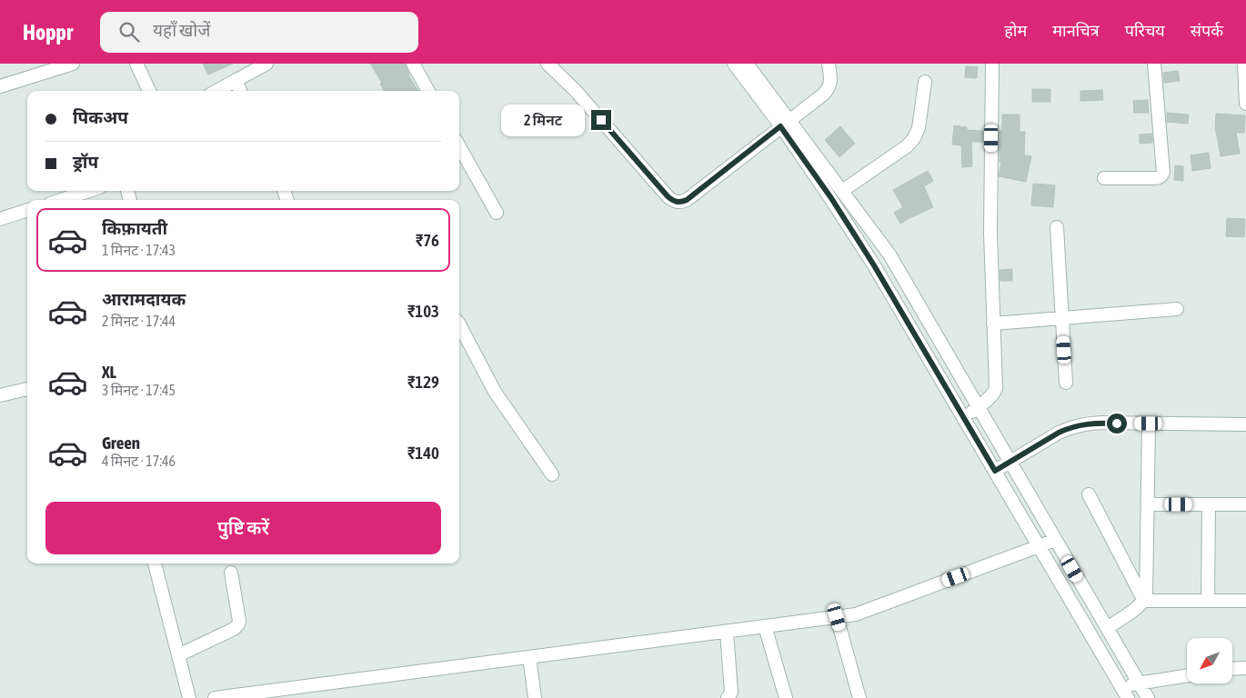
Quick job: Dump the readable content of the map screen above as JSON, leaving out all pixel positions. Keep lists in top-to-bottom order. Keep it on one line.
{"north":"bottom left","page":{"header":"Hoppr","search":"यहाँ खोजें","nav":["होम","मानचित्र","परिचय","संपर्क"],"banner":["पिकअप","ड्रॉप"],"bubble":"2 मिनट","list":[{"name":"किफ़ायती","note":"1 मिनट · 17:43","value":"₹76"},{"name":"आरामदायक","note":"2 मिनट · 17:44","value":"₹103"},{"name":"XL","note":"3 मिनट · 17:45","value":"₹129"},{"name":"Green","note":"4 मिनट · 17:46","value":"₹140"}],"buttons":"पुष्टि करें"}}
